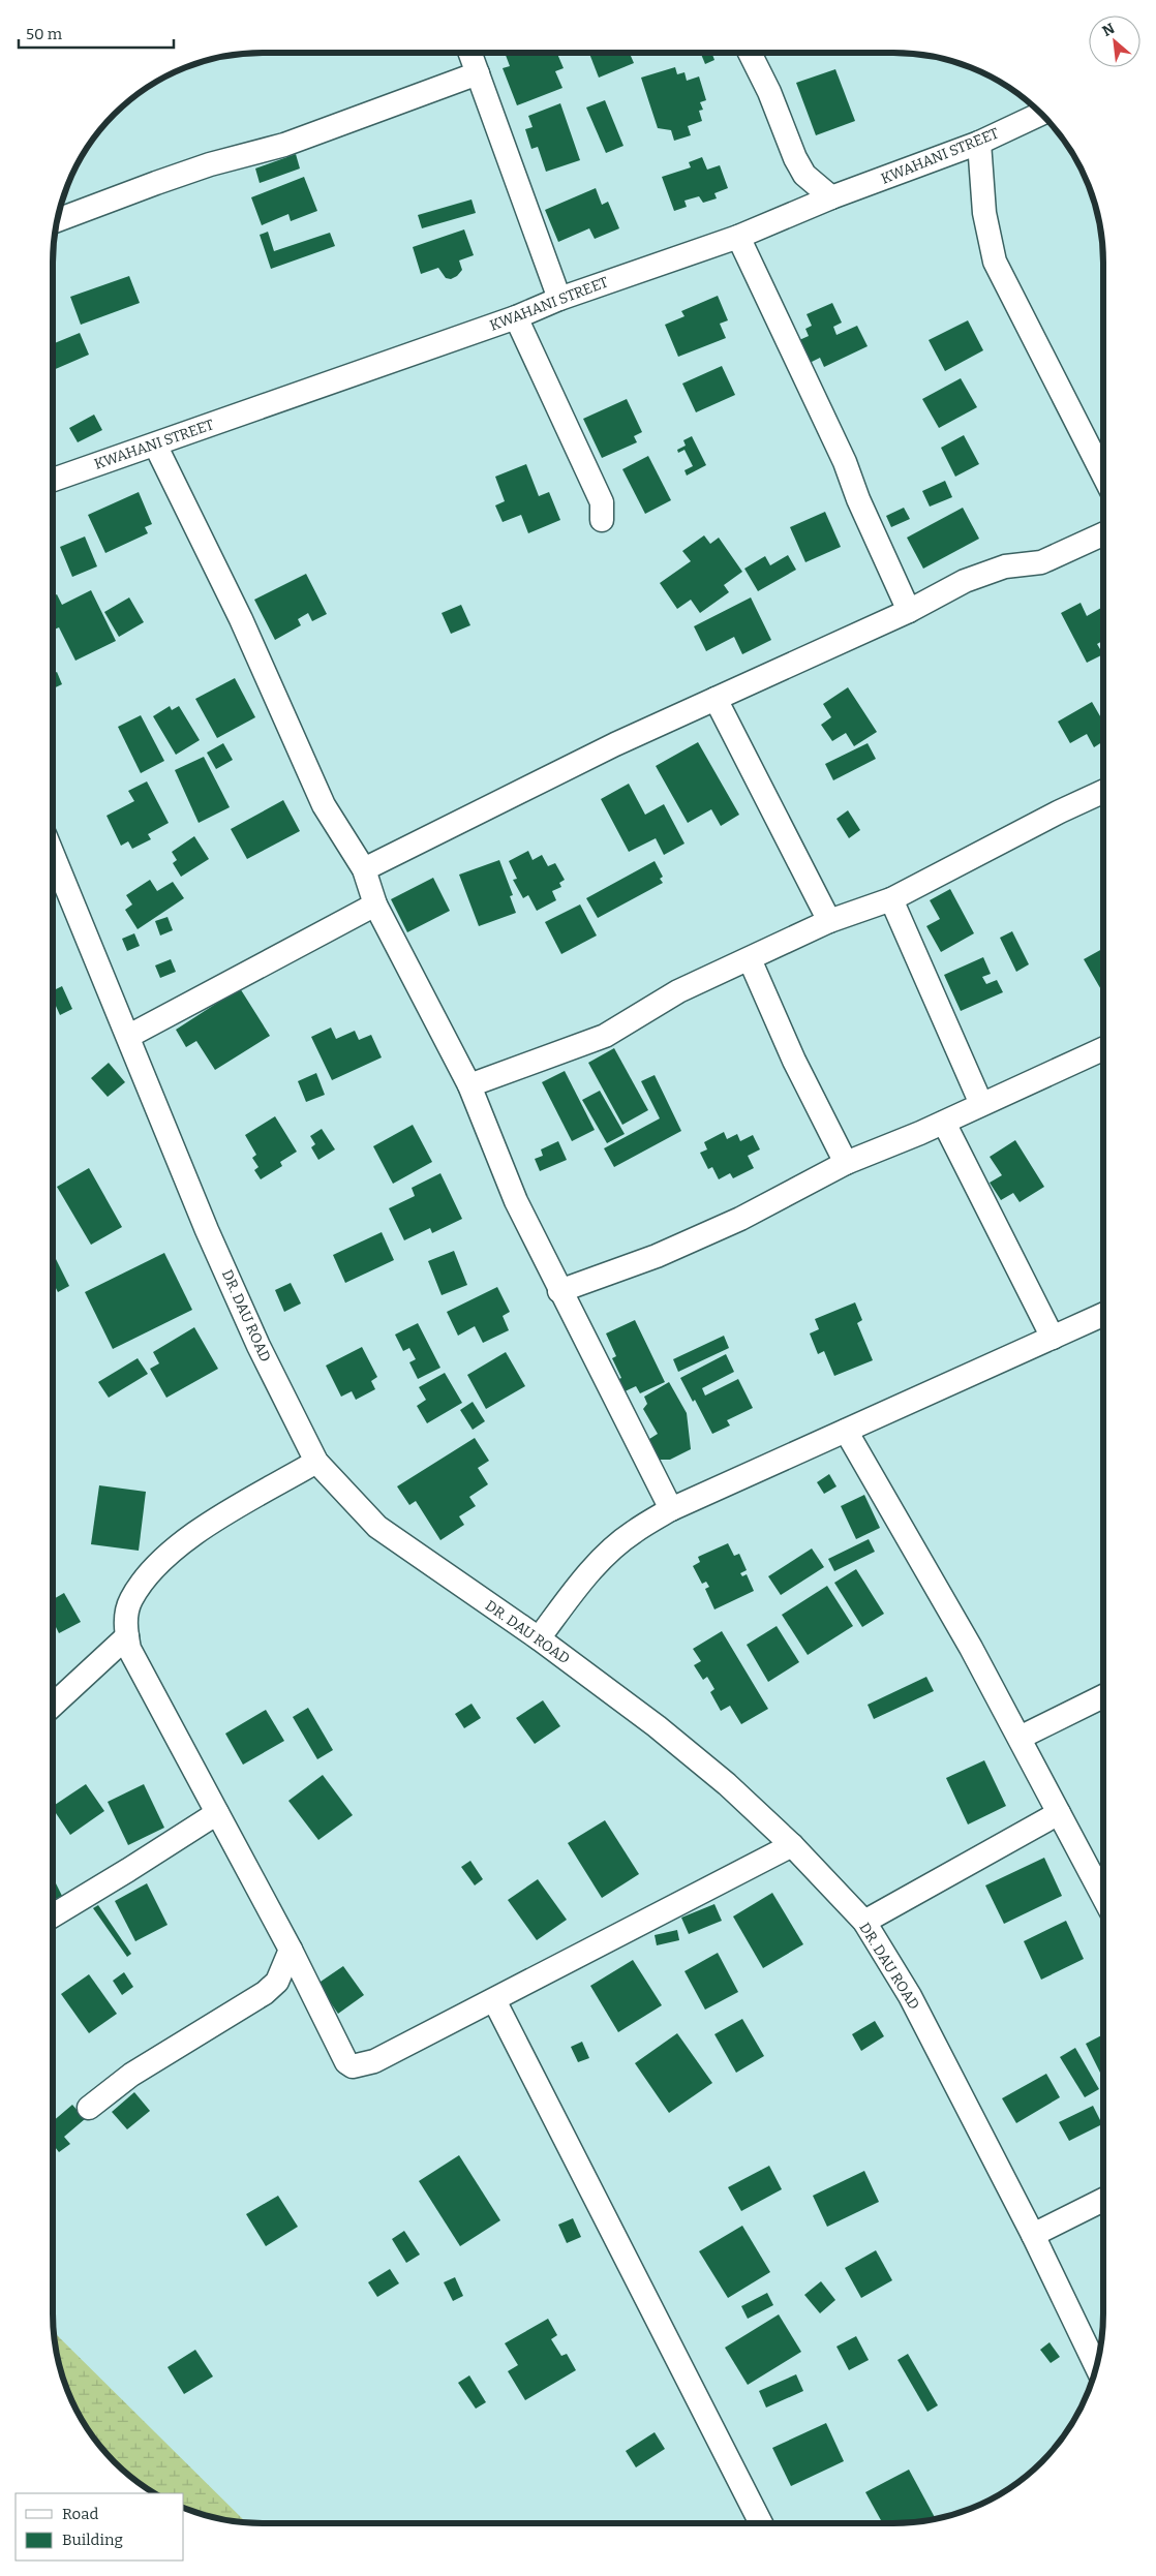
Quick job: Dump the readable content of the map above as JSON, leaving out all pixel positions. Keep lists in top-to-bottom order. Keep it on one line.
{"streets":{"street":["KWAHANI STREET","DR. DAU ROAD"]},"legend":["Road","Building"],"scale_bar":"50 m","north":"top left"}
